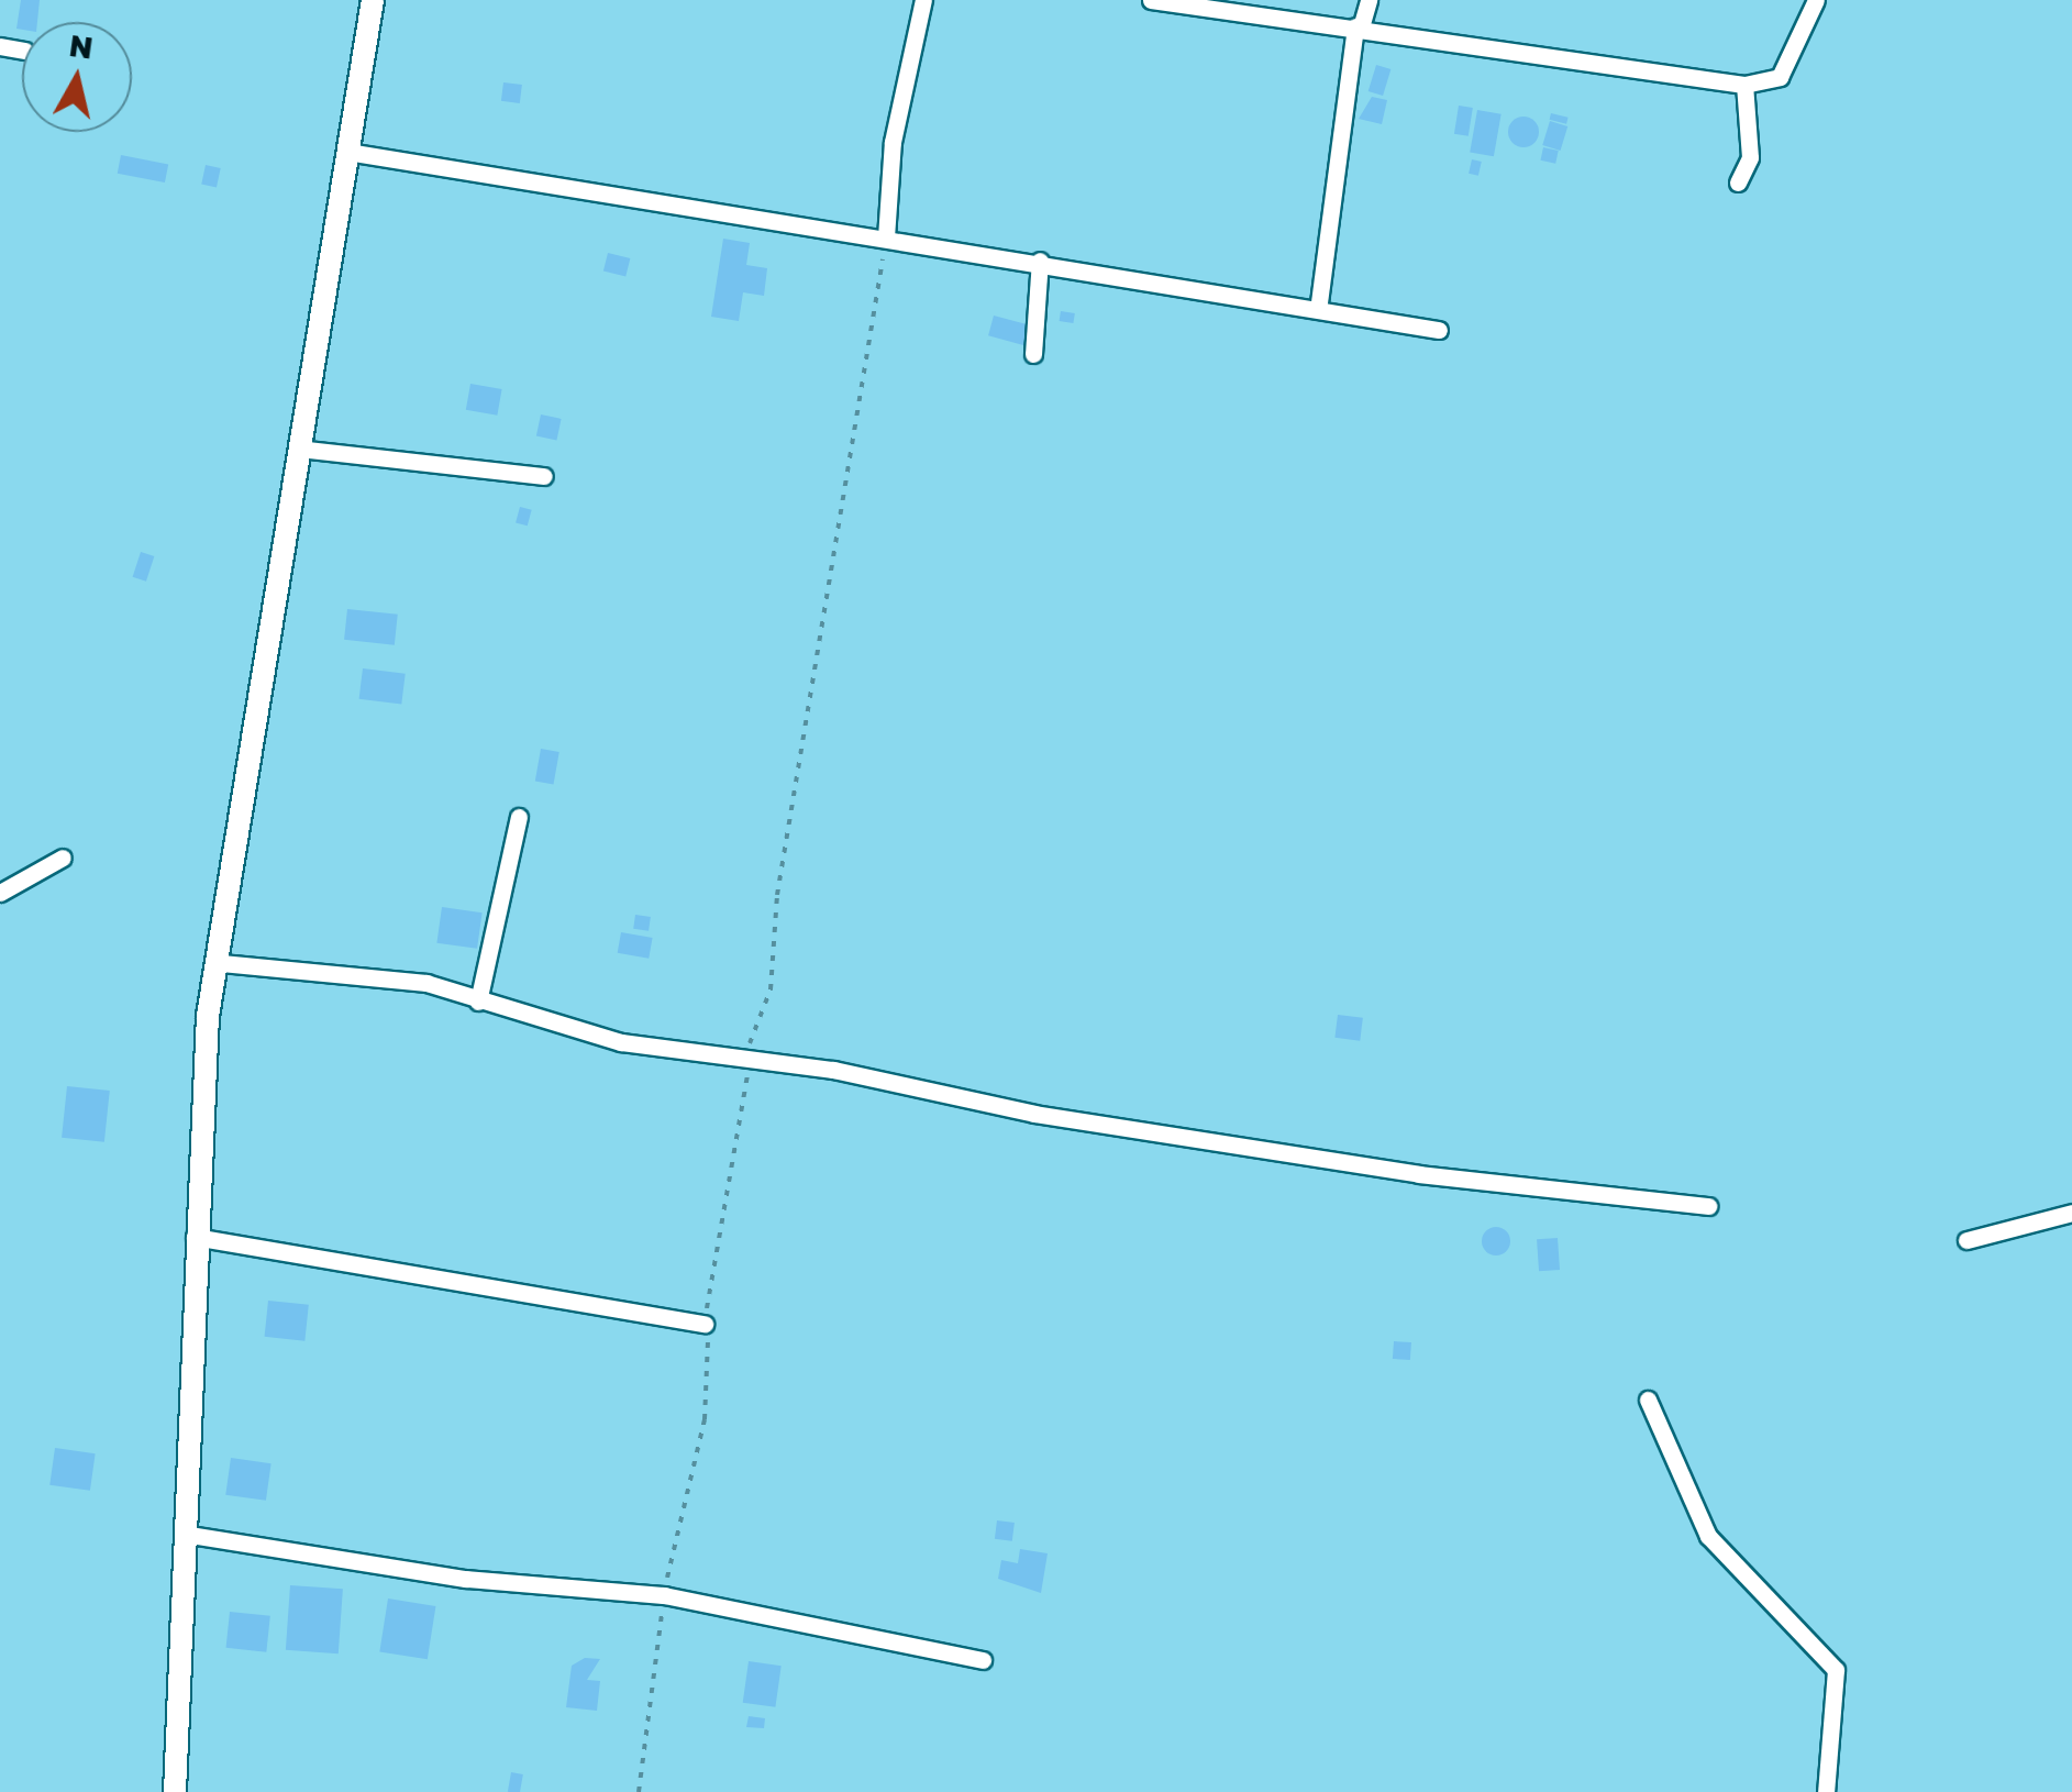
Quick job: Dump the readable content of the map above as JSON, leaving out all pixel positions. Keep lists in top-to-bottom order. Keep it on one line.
{"north":"top"}
